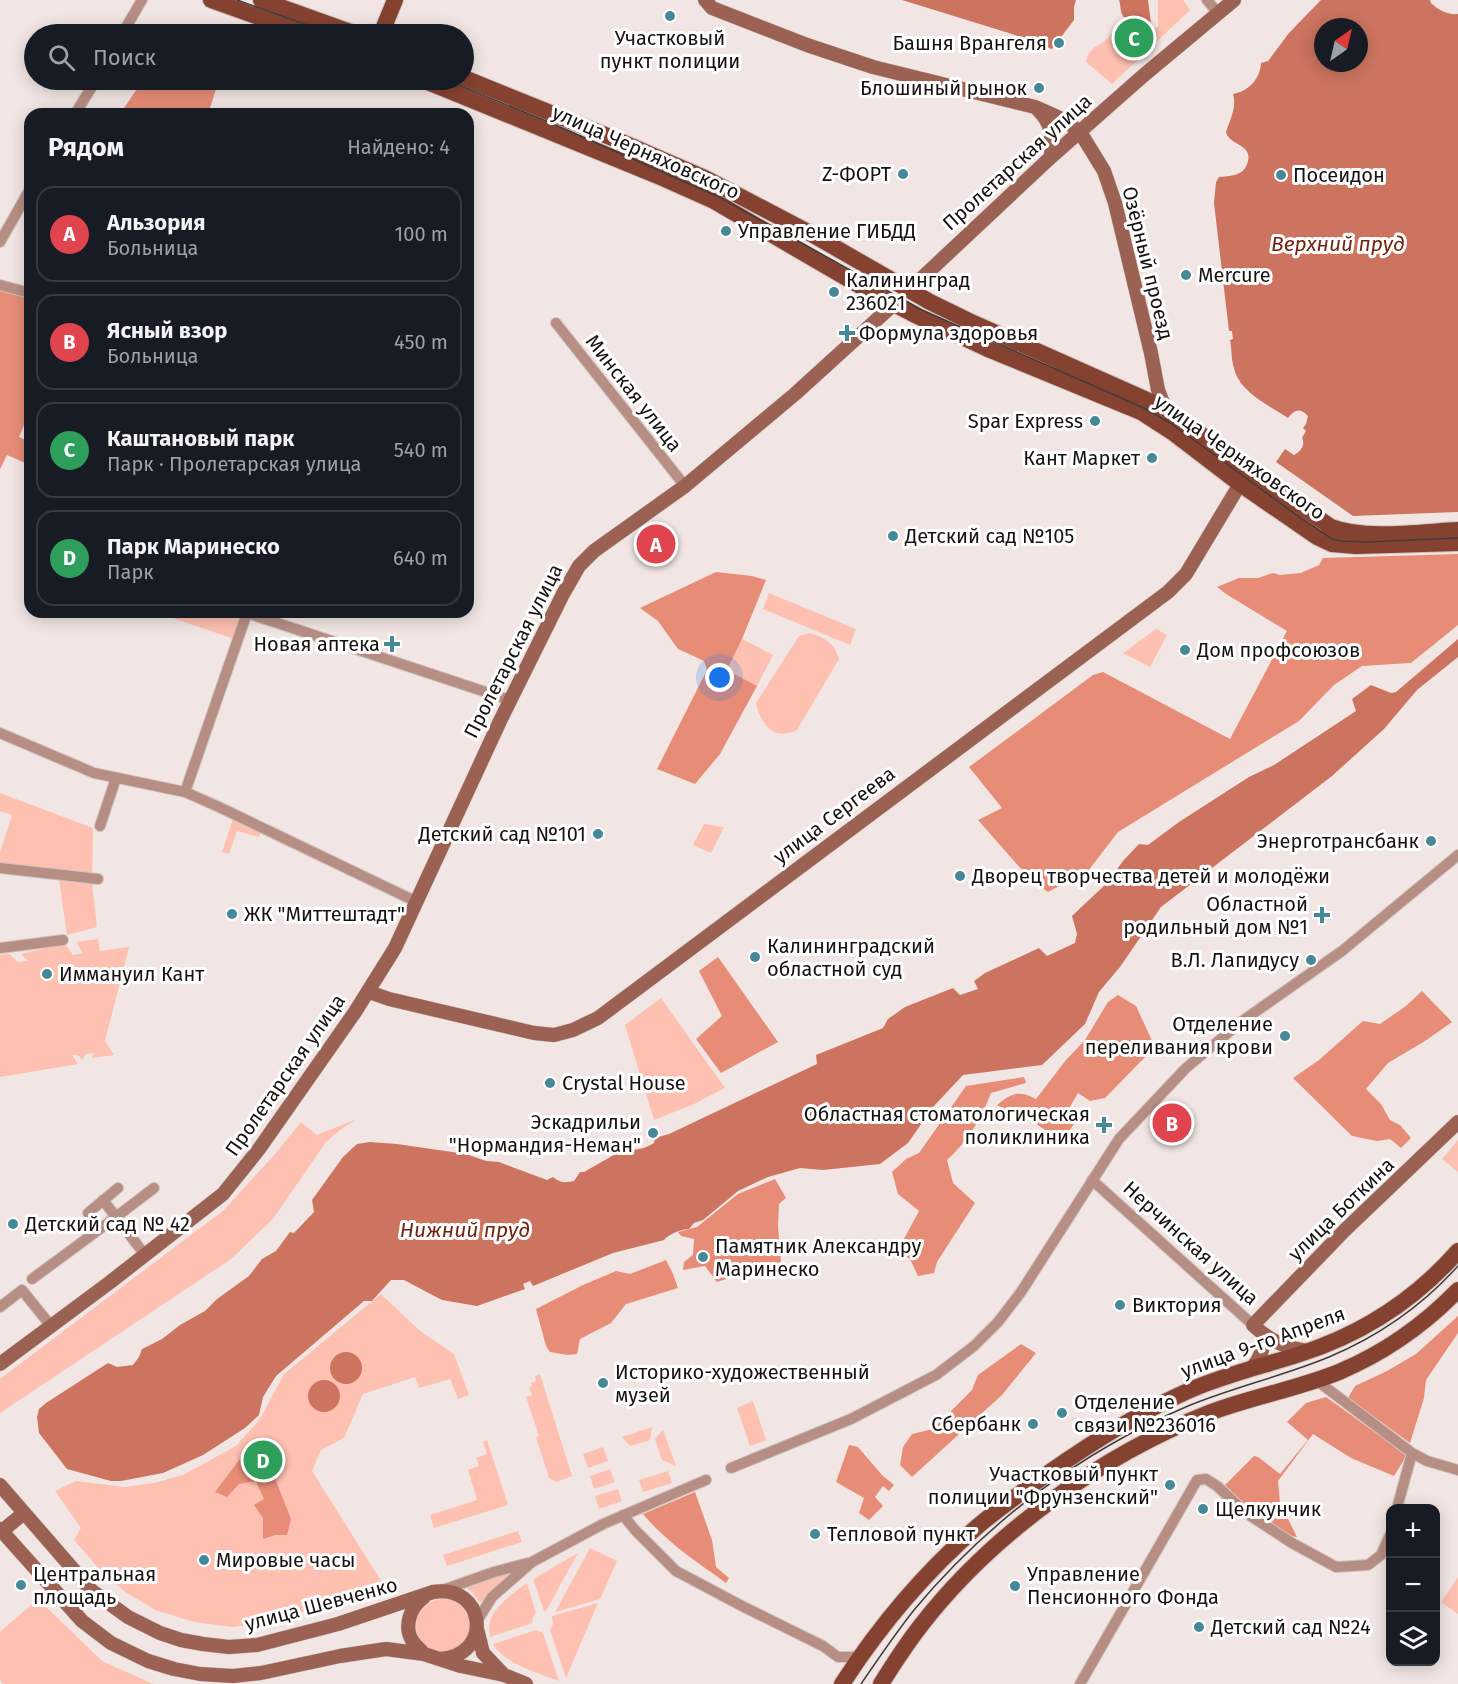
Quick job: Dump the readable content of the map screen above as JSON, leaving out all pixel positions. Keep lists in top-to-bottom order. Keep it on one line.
{"streets":{"main road":["улица Черняховского","Пролетарская улица","Озёрный проезд","улица Сергеева","улица Боткина","Нерчинская улица","улица 9-го Апреля","улица Шевченко"],"street":["Минская улица"]},"crossings":[["улица Черняховского","Пролетарская улица"],["улица Черняховского","Озёрный проезд"],["улица Черняховского","улица Сергеева"],["Пролетарская улица","Озёрный проезд"],["Пролетарская улица","Минская улица"],["Пролетарская улица","улица Сергеева"],["улица Боткина","Нерчинская улица"],["Нерчинская улица","улица 9-го Апреля"]],"water":["Верхний пруд","Нижний пруд"],"places":{"other":["Участковый пункт полиции","Башня Врангеля","Блошиный рынок","Z-ФОРТ","Посеидон","Управление ГИБДД","Mercure","Калининград 236021","Spar Express","Кант Маркет","Детский сад №105","Дом профсоюзов","Детский сад №101","Энерготрансбанк","Дворец творчества детей и молодёжи","ЖК \"Миттештадт\"","Калининградский областной суд","В.Л. Лапидусу","Иммануил Кант","Отделение переливания крови","Crystal House","Эскадрильи \"Нормандия-Неман\"","Детский сад № 42","Памятник Александру Маринеско","Виктория","Историко-художественный музей","Отделение связи №236016","Сбербанк","Участковый пункт полиции \"Фрунзенский\"","Щелкунчик","Тепловой пункт","Мировые часы","Центральная площадь","Управление Пенсионного Фонда","Детский сад №24"],"health":["Формула здоровья","Новая аптека","Областной родильный дом №1","Областная стоматологическая поликлиника"]},"north":"top right","page":{"pins":["C","A","B","D"],"search":"Поиск","heading":["Рядом","Найдено: 4"],"list":[{"mark":"A","name":"Альзория","note":"Больница","value":"100 m"},{"mark":"B","name":"Ясный взор","note":"Больница","value":"450 m"},{"mark":"C","name":"Каштановый парк","note":"Парк · Пролетарская улица","value":"540 m"},{"mark":"D","name":"Парк Маринеско","note":"Парк","value":"640 m"}],"map_buttons":["+","−"]}}
